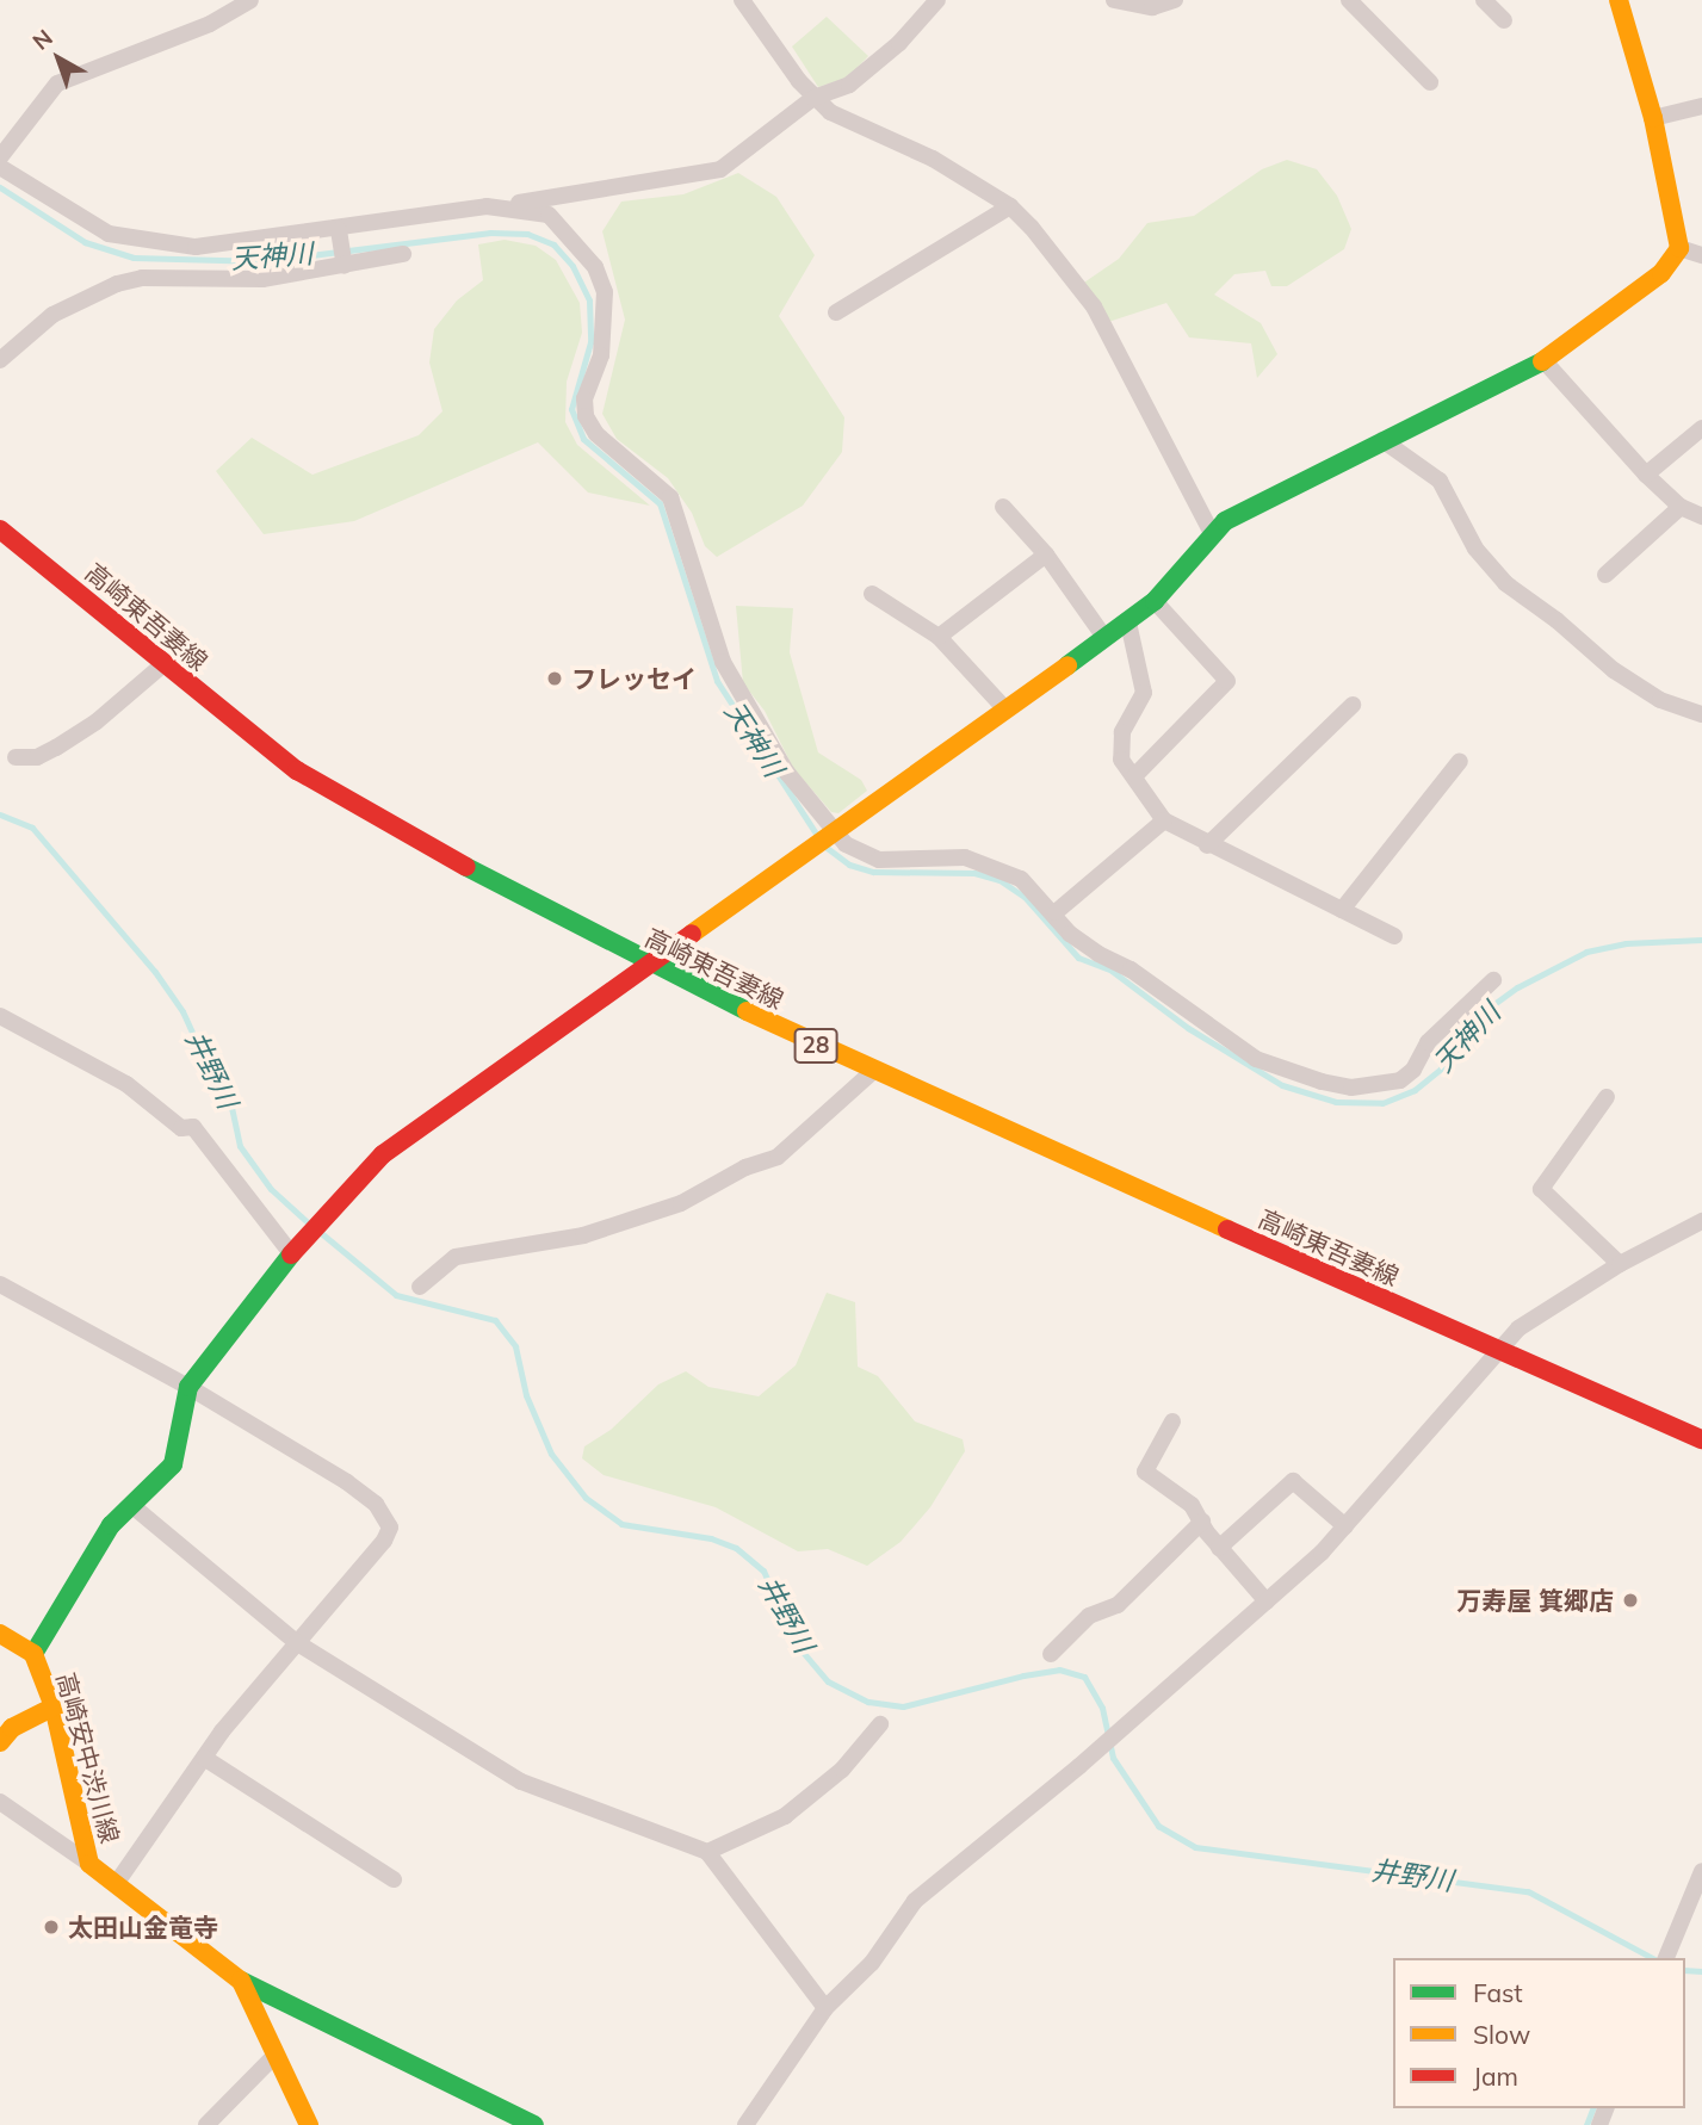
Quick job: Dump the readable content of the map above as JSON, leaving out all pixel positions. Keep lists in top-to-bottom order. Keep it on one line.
{"streets":{"street":["高崎東吾妻線","28","高崎安中渋川線"]},"water":["天神川","井野川"],"places":["フレッセイ","万寿屋 箕郷店","太田山金竜寺"],"legend":["Fast","Slow","Jam"],"north":"top left"}
